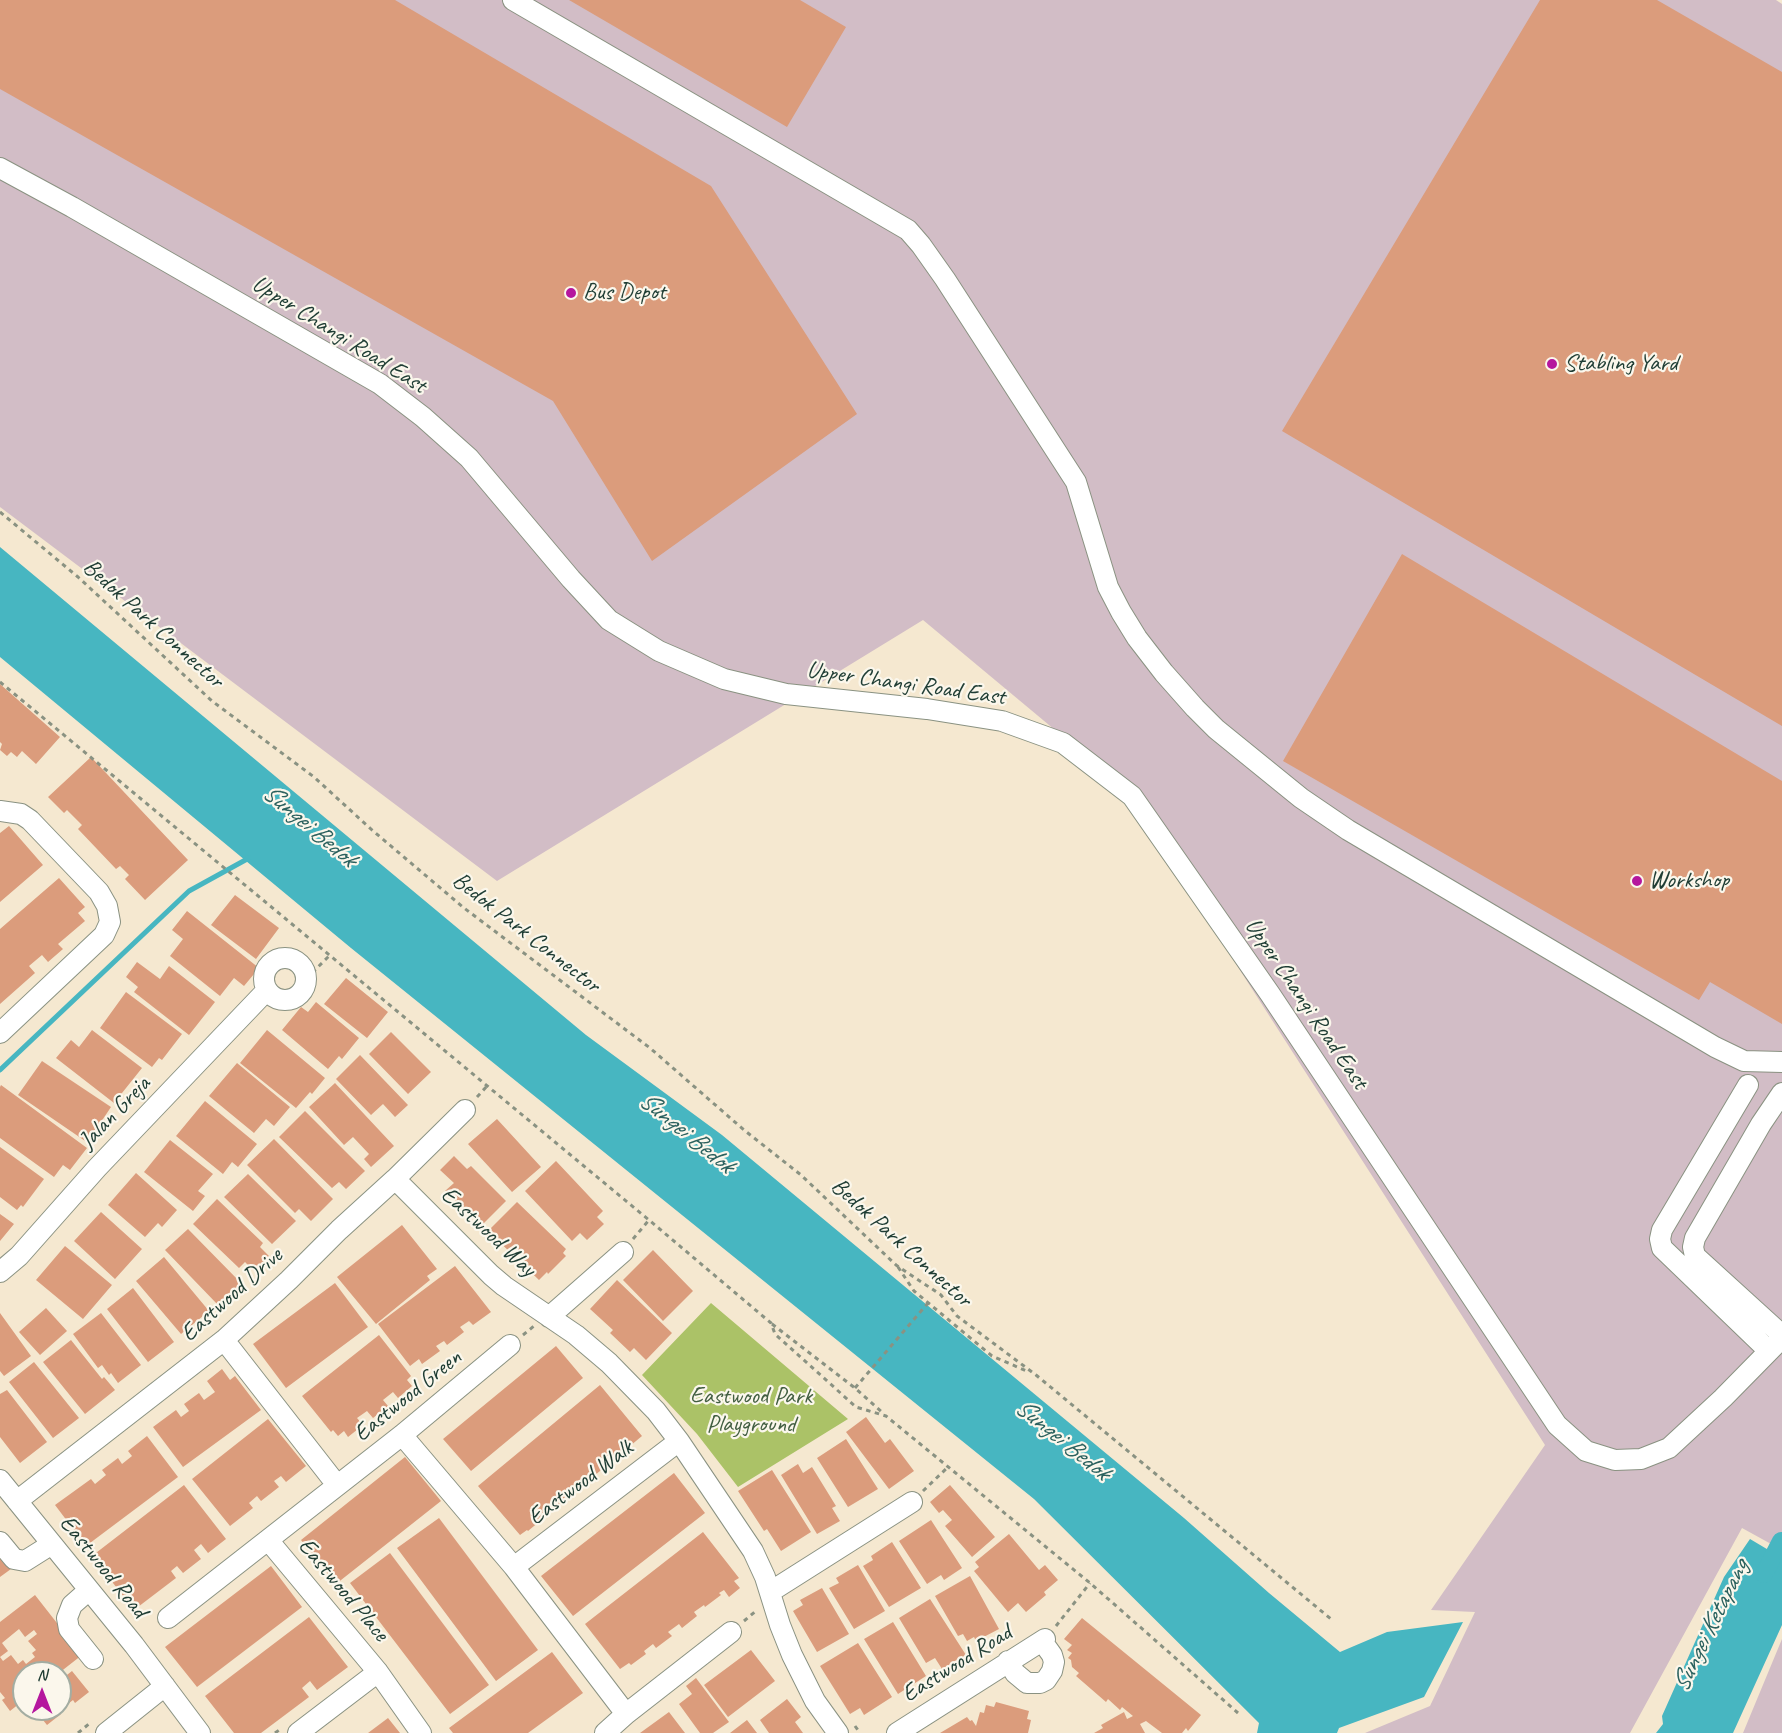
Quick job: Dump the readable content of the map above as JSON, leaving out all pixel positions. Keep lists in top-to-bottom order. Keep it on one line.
{"streets":{"street":["Upper Changi Road East","Jalan Greja","Eastwood Way","Eastwood Drive","Eastwood Green","Eastwood Walk","Eastwood Road","Eastwood Place"],"path":["Bedok Park Connector"]},"crossings":[["Eastwood Way","Eastwood Drive"],["Eastwood Way","Eastwood Walk"],["Eastwood Drive","Eastwood Road"],["Eastwood Green","Eastwood Place"]],"water":["Sungei Bedok","Sungei Ketapang"],"parks":["Eastwood Park Playground"],"places":["Bus Depot","Stabling Yard","Workshop"],"north":"top"}
